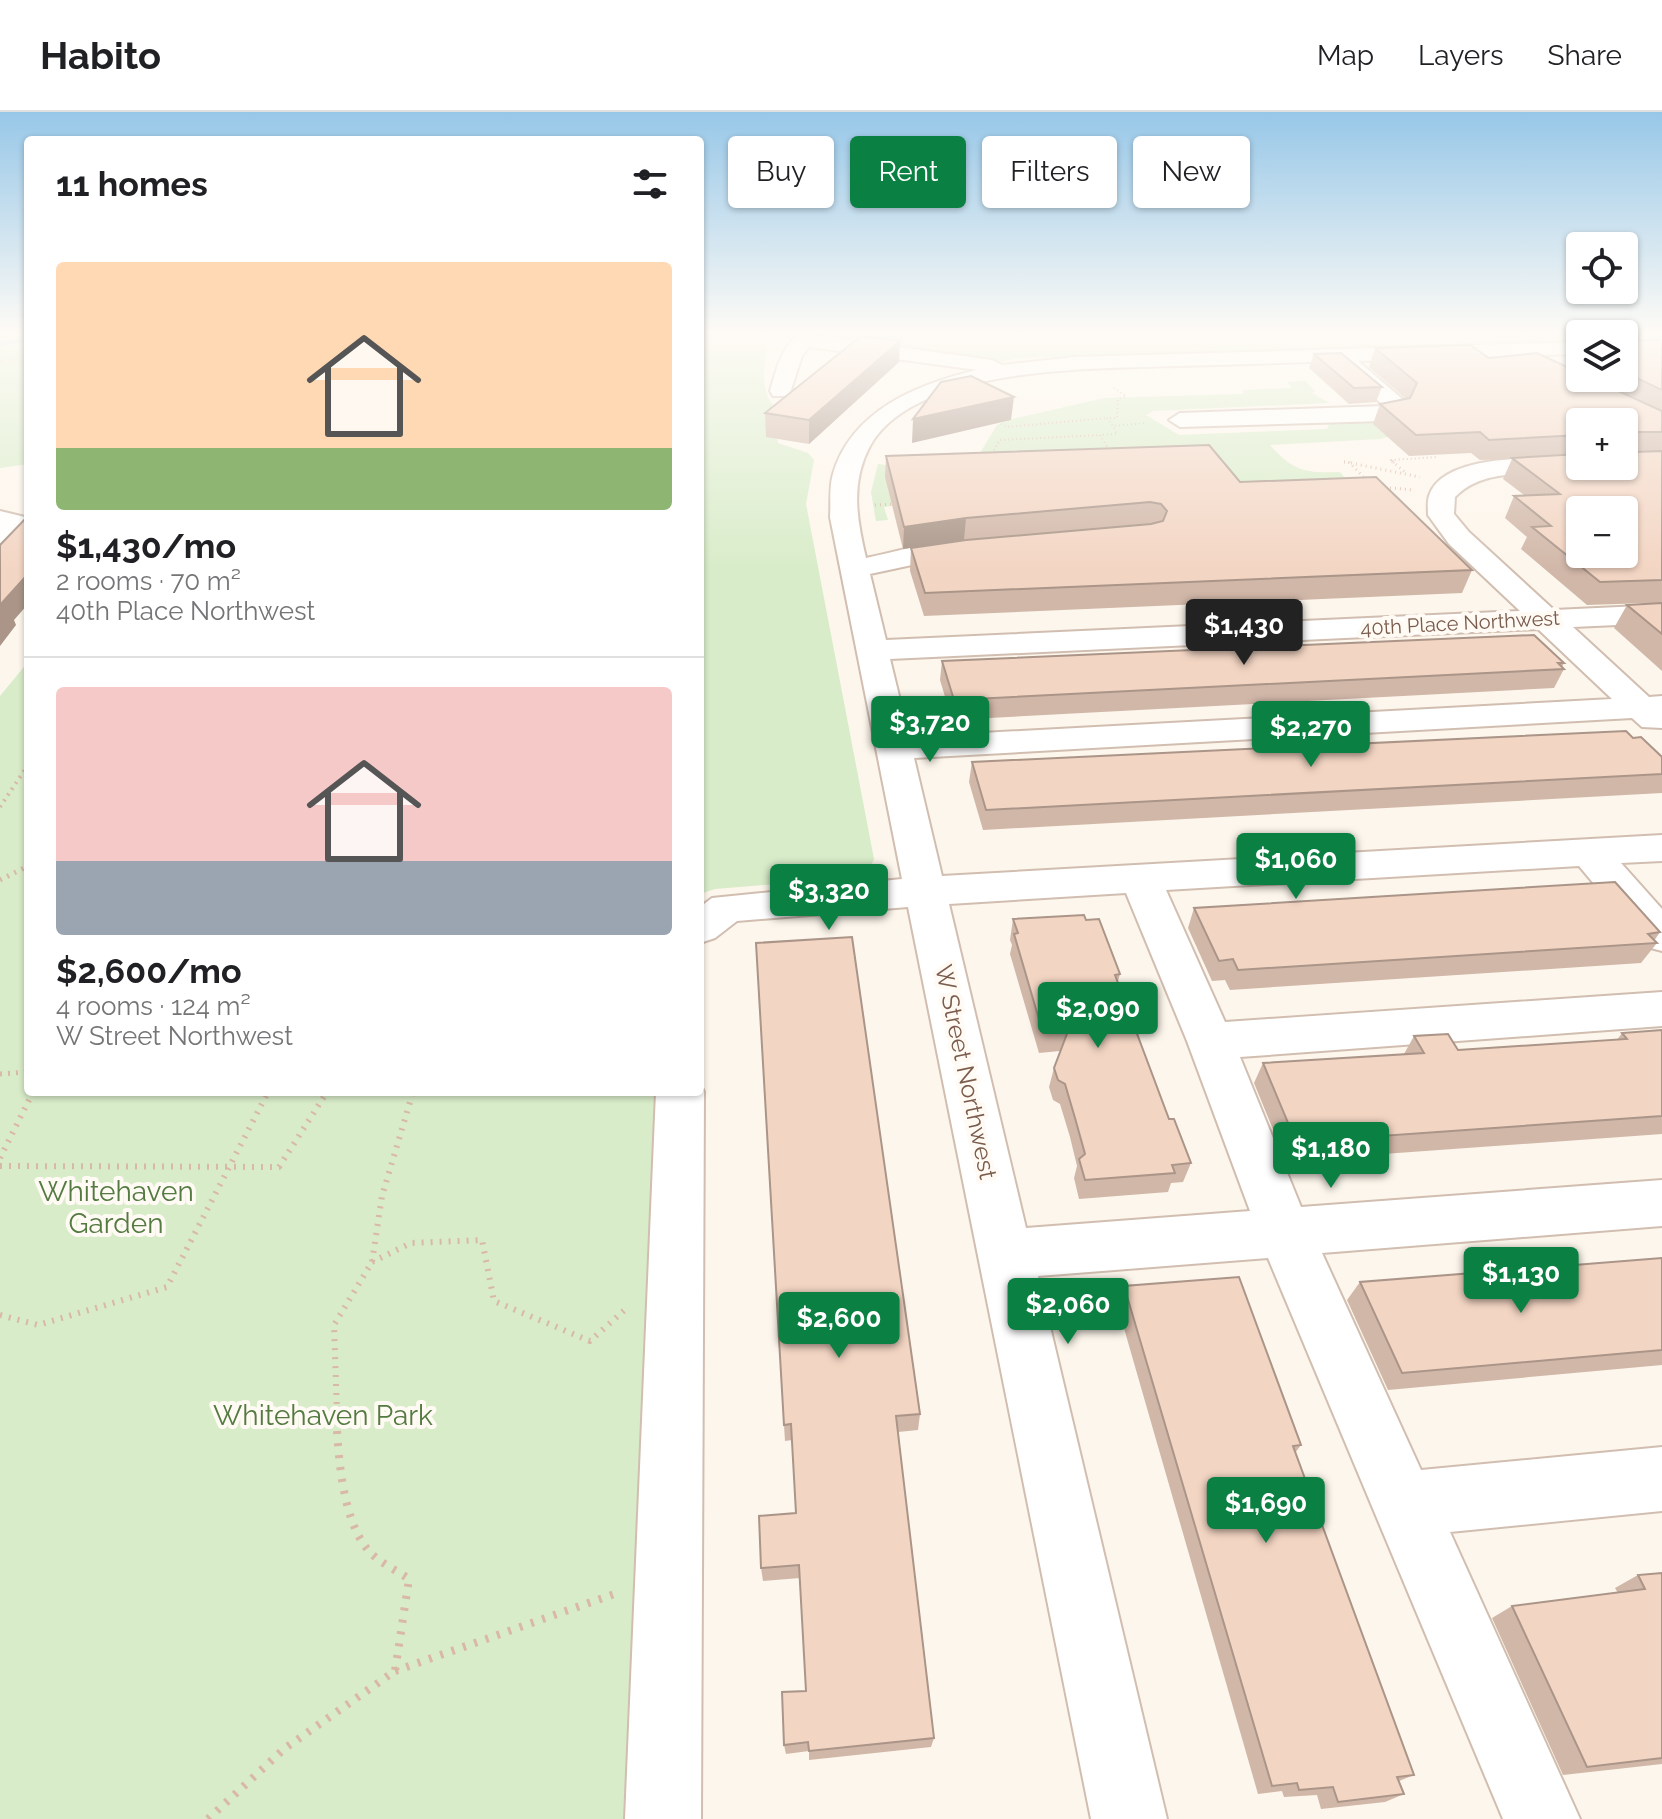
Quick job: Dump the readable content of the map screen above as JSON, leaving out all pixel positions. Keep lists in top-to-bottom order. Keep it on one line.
{"streets":{"street":["40th Place Northwest","W Street Northwest"]},"crossings":[["40th Place Northwest","W Street Northwest"]],"parks":["Whitehaven Garden","Whitehaven Park"],"page":{"header":"Habito","nav":["Map","Layers","Share"],"chip":["Buy","Rent","Filters","New"],"heading":"11 homes","map_buttons":["+","−"],"list":[{"name":"$1,430/mo","note":"2 rooms · 70 m² · 40th Place Northwest"},{"name":"$2,600/mo","note":"4 rooms · 124 m² · W Street Northwest"}],"price":["$1,430","$3,720","$2,270","$1,060","$3,320","$2,090","$1,180","$1,130","$2,060","$2,600","$1,690"]}}
